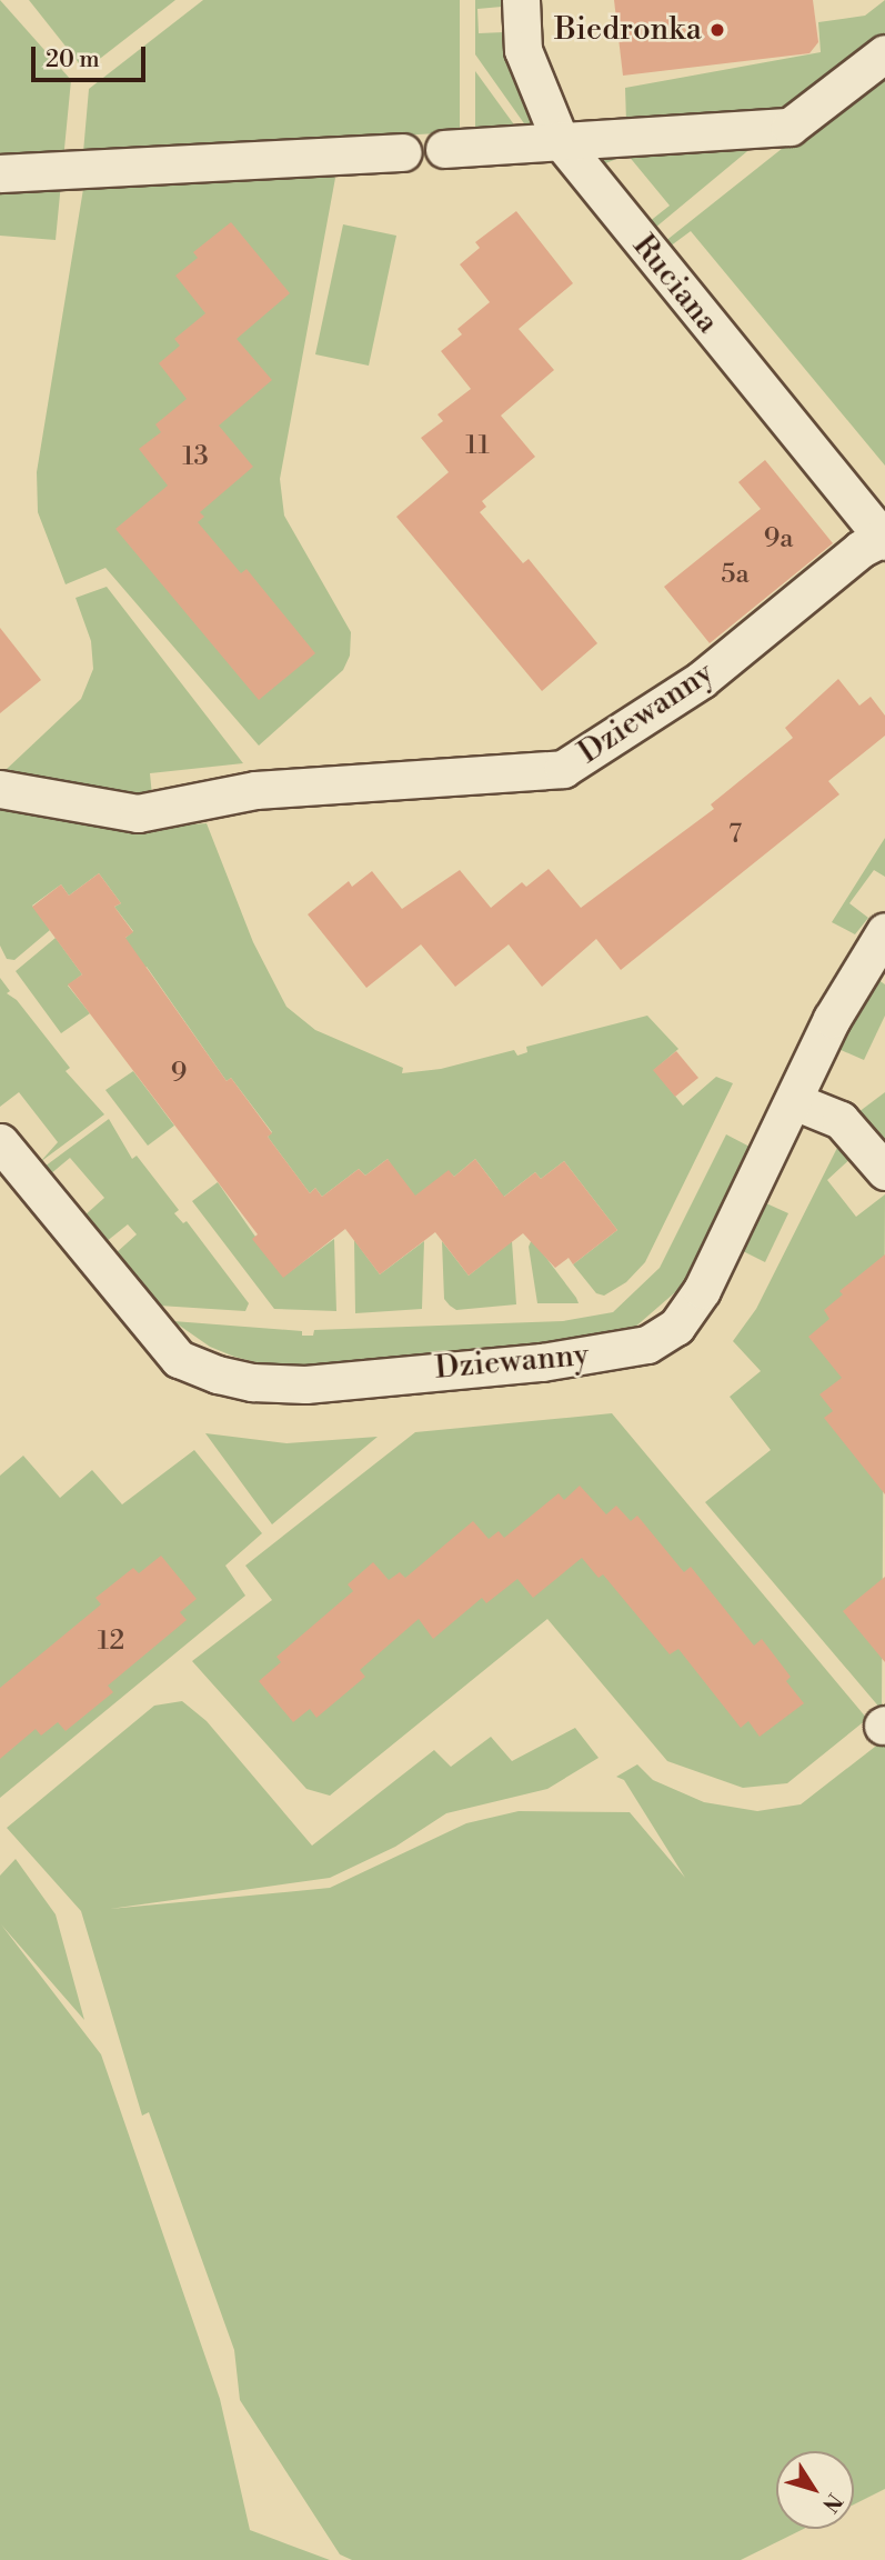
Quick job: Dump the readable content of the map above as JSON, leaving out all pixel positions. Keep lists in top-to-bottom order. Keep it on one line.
{"streets":{"street":["Ruciana","Dziewanny"]},"crossings":[["Ruciana","Dziewanny"]],"places":["Biedronka"],"house_numbers":["11","13","9a","5a","7","9","12"],"scale_bar":"20 m","north":"bottom right"}
